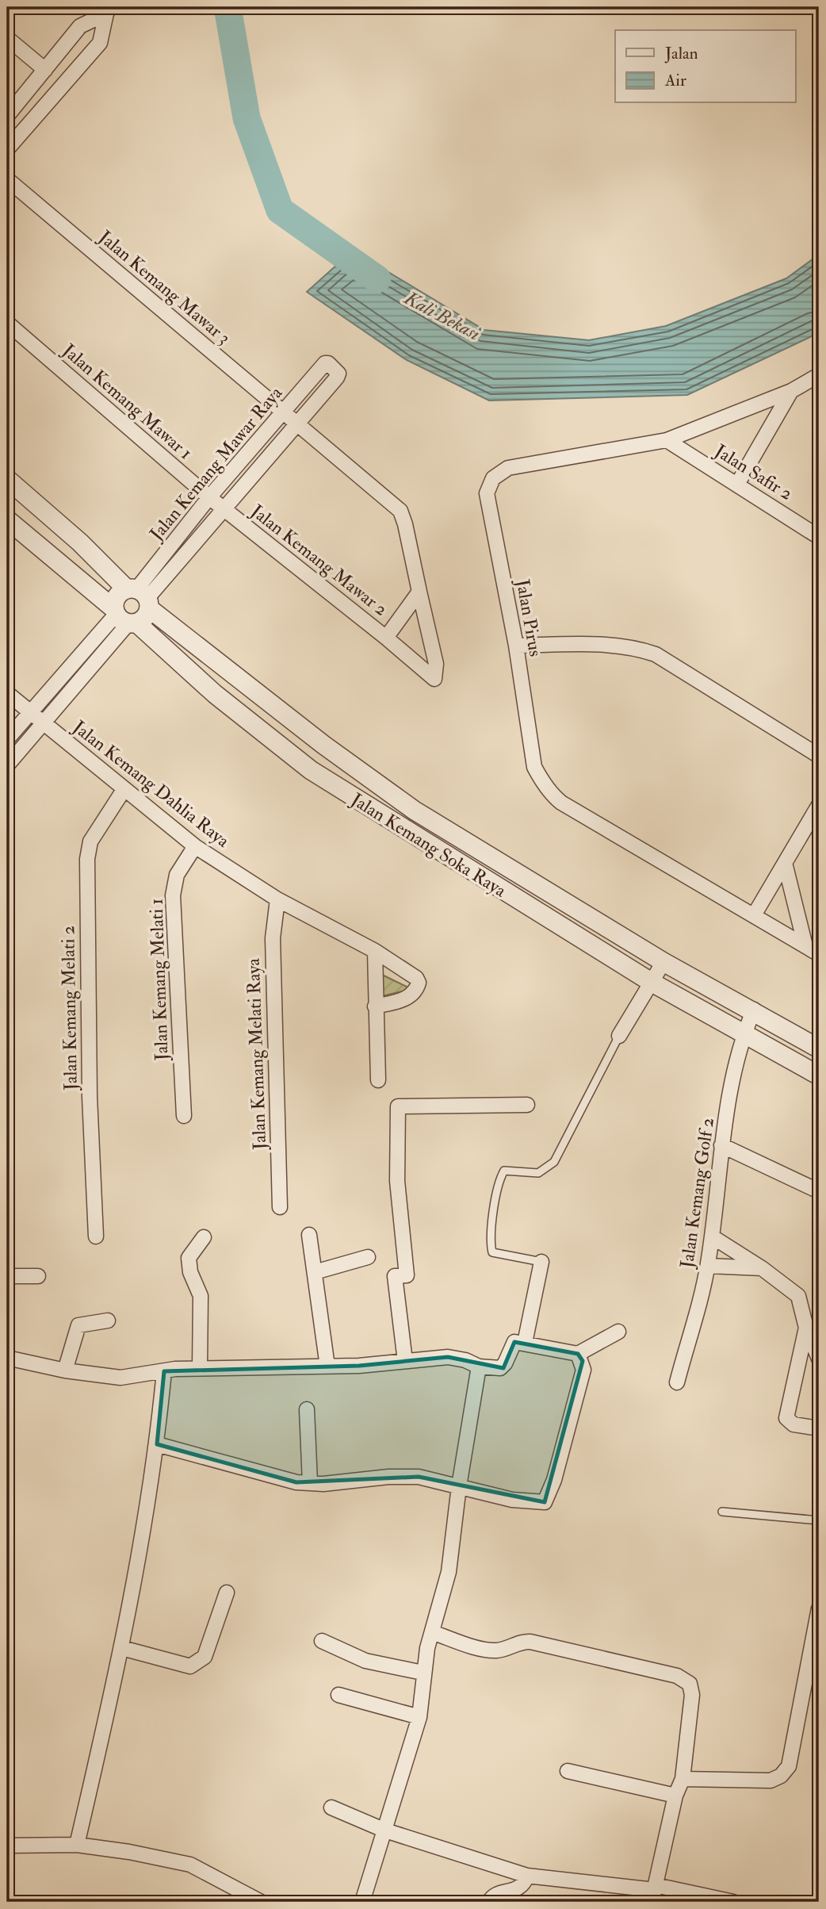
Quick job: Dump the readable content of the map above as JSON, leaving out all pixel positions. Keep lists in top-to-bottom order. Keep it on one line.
{"streets":{"street":["Jalan Kemang Mawar 3","Jalan Kemang Mawar 1","Jalan Kemang Mawar Raya","Jalan Safir 2","Jalan Kemang Mawar 2","Jalan Pirus","Jalan Kemang Dahlia Raya","Jalan Kemang Soka Raya","Jalan Kemang Melati 1","Jalan Kemang Melati 2","Jalan Kemang Melati Raya","Jalan Kemang Golf 2"]},"crossings":[["Jalan Kemang Mawar 3","Jalan Kemang Mawar Raya"],["Jalan Kemang Mawar 1","Jalan Kemang Mawar Raya"],["Jalan Kemang Mawar 1","Jalan Kemang Mawar 2"],["Jalan Kemang Mawar Raya","Jalan Kemang Mawar 2"],["Jalan Kemang Mawar Raya","Jalan Kemang Soka Raya"],["Jalan Safir 2","Jalan Pirus"],["Jalan Kemang Dahlia Raya","Jalan Kemang Melati 1"],["Jalan Kemang Dahlia Raya","Jalan Kemang Melati 2"],["Jalan Kemang Dahlia Raya","Jalan Kemang Melati Raya"],["Jalan Kemang Soka Raya","Jalan Kemang Golf 2"]],"water":["Kali Bekasi"],"legend":["Jalan","Air"]}
